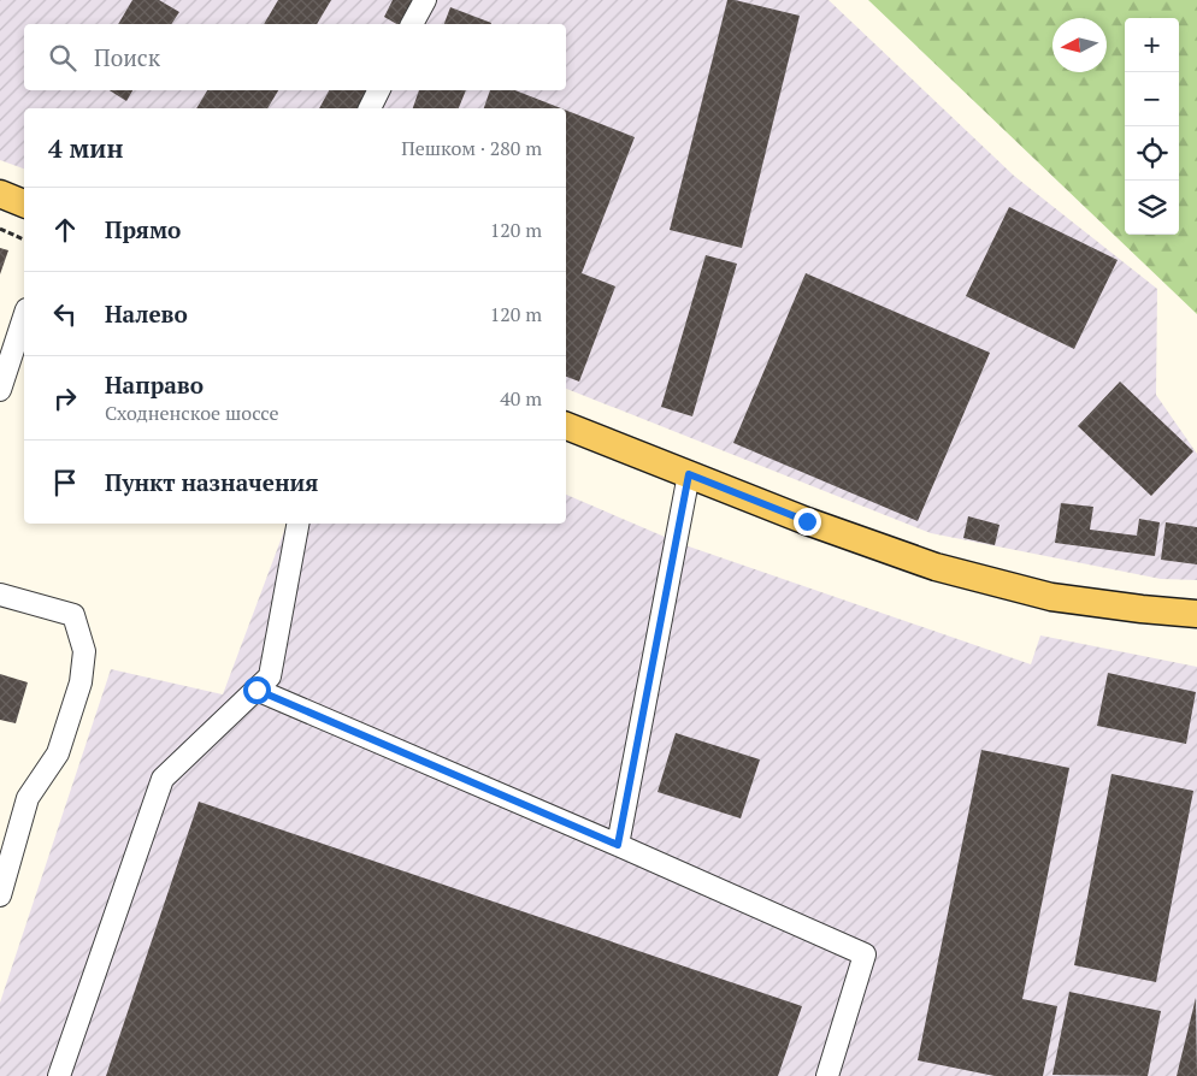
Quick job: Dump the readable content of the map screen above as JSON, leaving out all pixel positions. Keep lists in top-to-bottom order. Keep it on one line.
{"north":"left","page":{"map_buttons":["+","−"],"search":"Поиск","heading":["4 мин","Пешком · 280 m"],"list":[["Прямо","120 m"],["Налево","120 m"],["Направо","Сходненское шоссе","40 m"],"Пункт назначения"]}}
